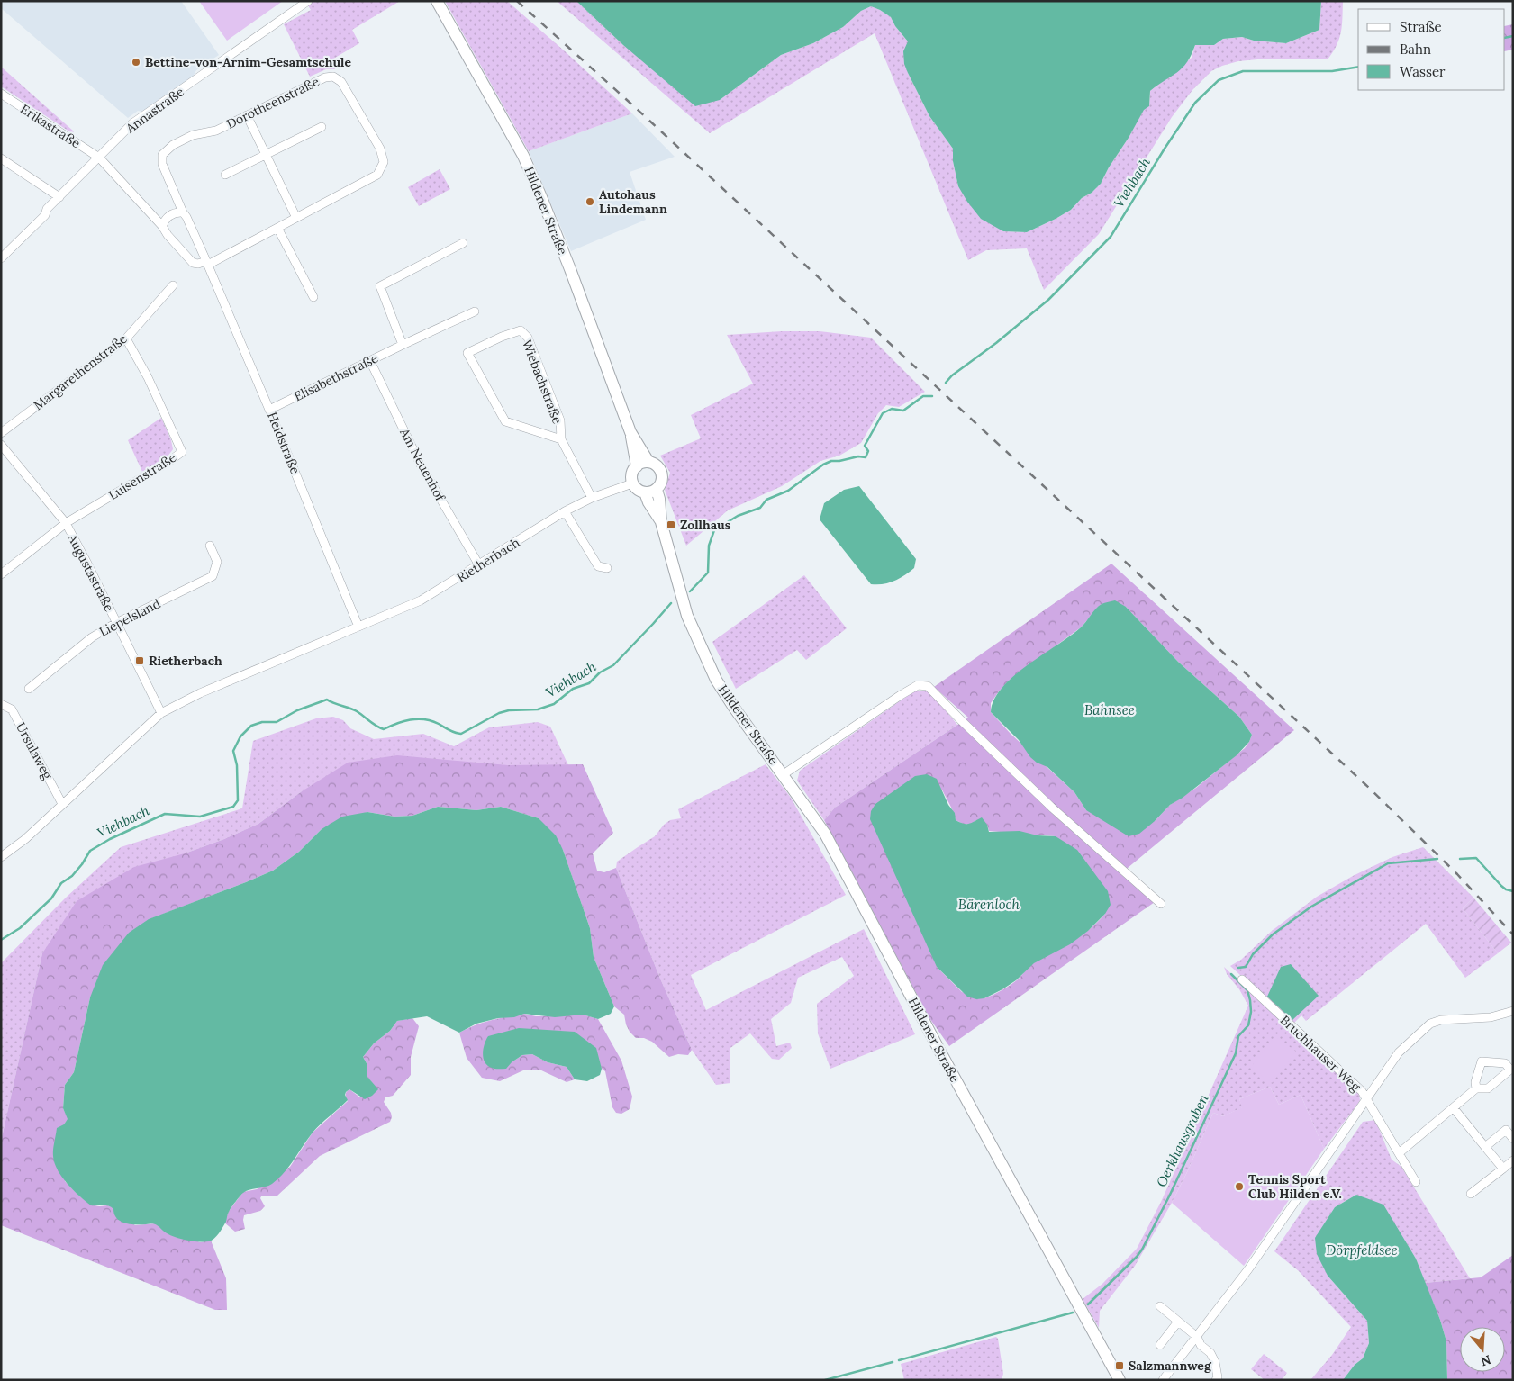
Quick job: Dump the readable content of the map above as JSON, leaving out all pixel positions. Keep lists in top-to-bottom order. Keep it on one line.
{"streets":{"main road":["Hildener Straße"],"street":["Dorotheenstraße","Annastraße","Erikastraße","Margarethenstraße","Elisabethstraße","Wiebachstraße","Heidstraße","Am Neuenhof","Luisenstraße","Rietherbach","Augustastraße","Liepelsland","Ursulaweg","Bruchhauser Weg"]},"crossings":[["Dorotheenstraße","Heidstraße"],["Annastraße","Erikastraße"],["Hildener Straße","Rietherbach"],["Margarethenstraße","Luisenstraße"],["Elisabethstraße","Heidstraße"],["Elisabethstraße","Am Neuenhof"],["Wiebachstraße","Rietherbach"],["Heidstraße","Rietherbach"],["Am Neuenhof","Rietherbach"],["Luisenstraße","Augustastraße"],["Rietherbach","Augustastraße"],["Rietherbach","Ursulaweg"],["Augustastraße","Liepelsland"]],"water":["Viehbach","Bahnsee","Bärenloch","Oerkhausgraben","Dörpfeldsee"],"places":{"other":["Bettine-von-Arnim-Gesamtschule","Autohaus Lindemann","Tennis Sport Club Hilden e.V."],"transit":["Zollhaus","Rietherbach","Salzmannweg"]},"legend":["Straße","Bahn","Wasser"],"north":"bottom"}
